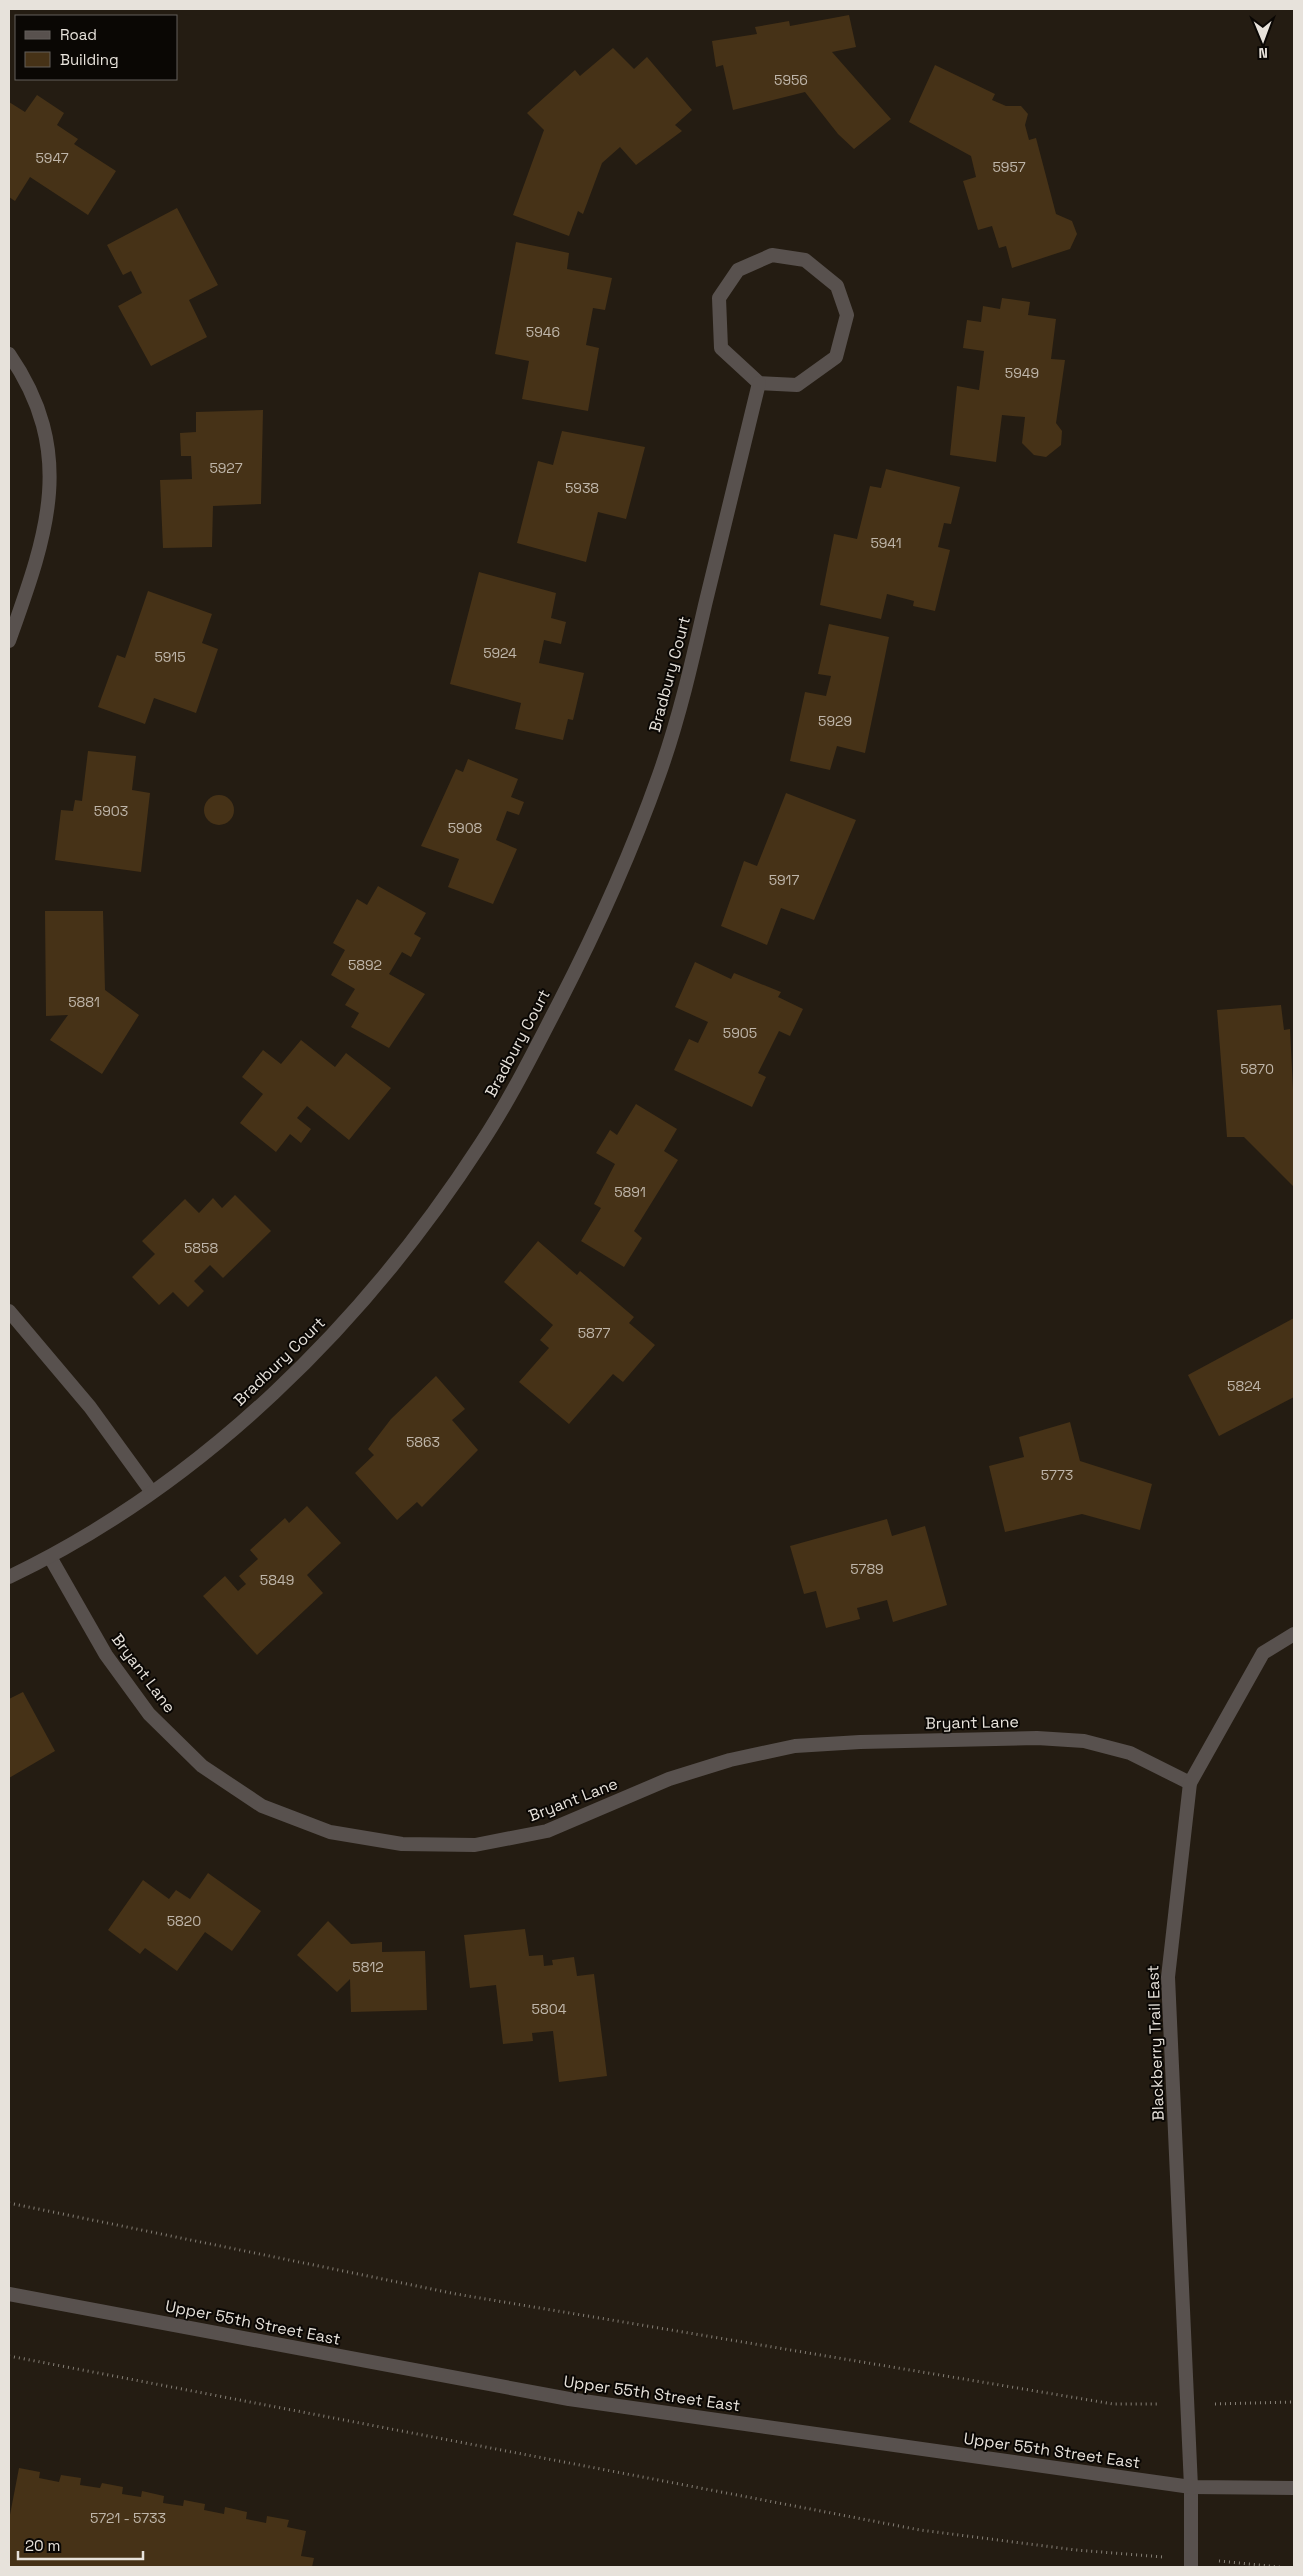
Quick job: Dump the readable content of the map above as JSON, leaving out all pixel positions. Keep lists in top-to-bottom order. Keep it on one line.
{"streets":{"street":["Bradbury Court","Bryant Lane","Blackberry Trail East","Upper 55th Street East"]},"crossings":[["Bradbury Court","Bryant Lane"],["Bryant Lane","Blackberry Trail East"],["Blackberry Trail East","Upper 55th Street East"]],"house_numbers":["5956","5947","5957","5946","5949","5927","5938","5941","5924","5915","5929","5903","5908","5917","5892","5881","5905","5870","5891","5858","5877","5824","5863","5773","5789","5849","5820","5812","5804","5721 - 5733"],"legend":["Road","Building"],"scale_bar":"20 m","north":"bottom"}
